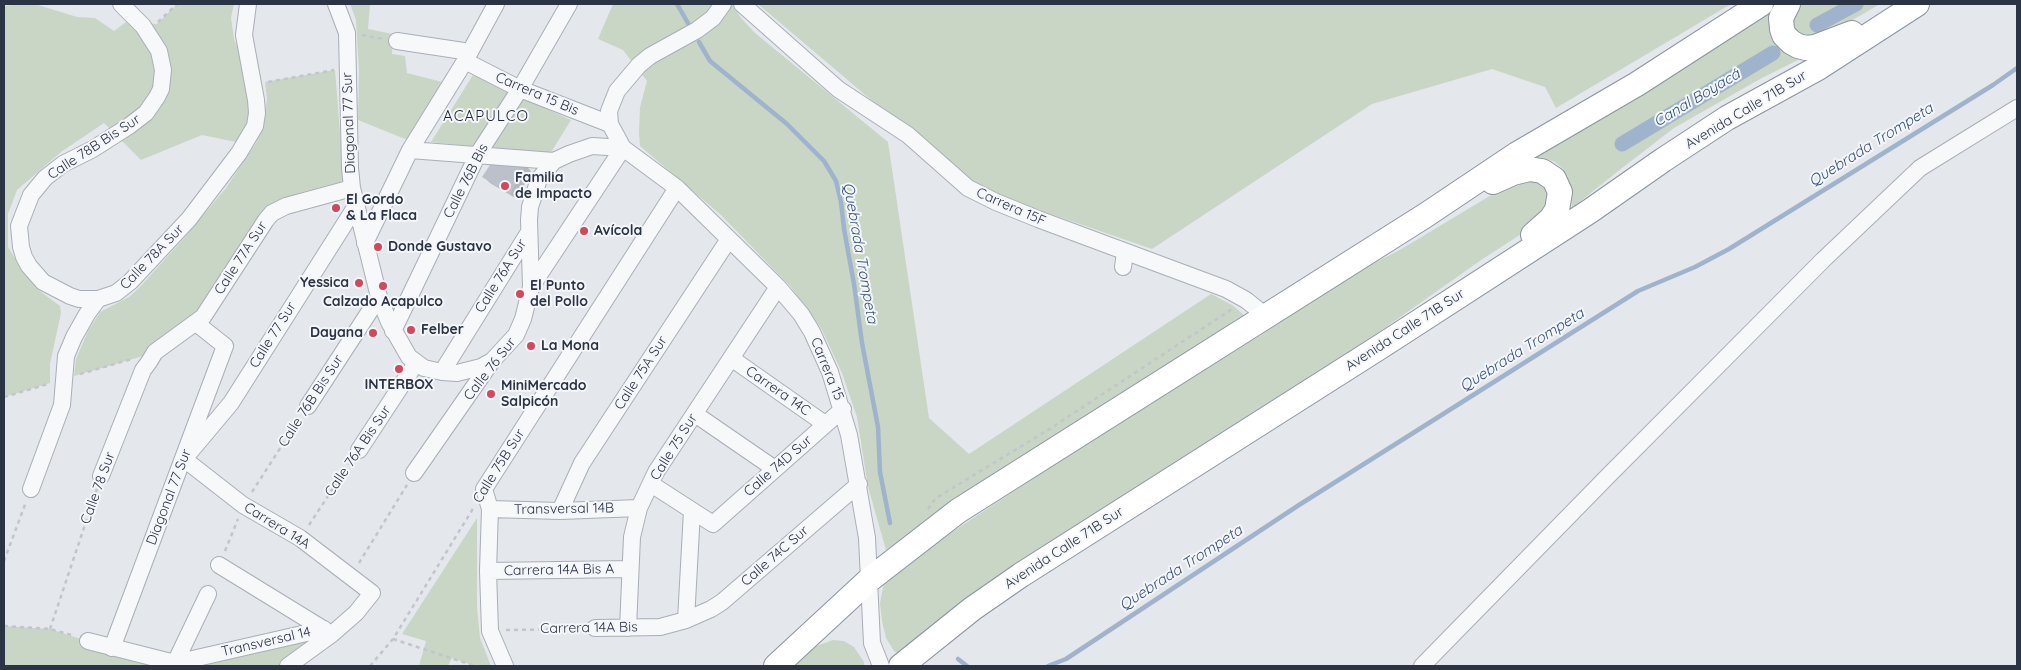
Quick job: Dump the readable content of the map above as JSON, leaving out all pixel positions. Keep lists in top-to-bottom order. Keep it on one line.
{"streets":{"highway":["Avenida Calle 71B Sur"],"street":["Carrera 15 Bis","Diagonal 77 Sur","Calle 78B Bis Sur","Calle 76B Bis","Carrera 15F","Calle 78A Sur","Calle 77A Sur","Calle 76A Sur","Calle 77 Sur","Calle 76 Sur","Carrera 15","Calle 75A Sur","Carrera 14C","Calle 76B Bis Sur","Calle 75 Sur","Calle 76A Bis Sur","Calle 75B Sur","Calle 74D Sur","Calle 78 Sur","Transversal 14B","Carrera 14A","Calle 74C Sur","Carrera 14A Bis A","Carrera 14A Bis","Transversal 14"]},"crossings":[["Carrera 15 Bis","Calle 76B Bis"],["Diagonal 77 Sur","Calle 76B Bis"],["Diagonal 77 Sur","Calle 77A Sur"],["Diagonal 77 Sur","Calle 77 Sur"],["Diagonal 77 Sur","Calle 76B Bis Sur"],["Diagonal 77 Sur","Calle 76A Bis Sur"],["Diagonal 77 Sur","Carrera 14A"],["Diagonal 77 Sur","Transversal 14"],["Calle 78B Bis Sur","Calle 78A Sur"],["Calle 77A Sur","Calle 78 Sur"],["Calle 77 Sur","Carrera 14A"],["Calle 76 Sur","Carrera 15"],["Carrera 15","Calle 75A Sur"],["Carrera 15","Calle 75 Sur"],["Carrera 15","Calle 75B Sur"],["Carrera 15","Calle 74D Sur"],["Carrera 15","Calle 74C Sur"],["Calle 75A Sur","Transversal 14B"],["Carrera 14C","Calle 75 Sur"],["Carrera 14C","Calle 74D Sur"],["Calle 76B Bis Sur","Carrera 14A"],["Calle 75 Sur","Transversal 14B"],["Calle 75 Sur","Carrera 14A Bis A"],["Calle 75 Sur","Carrera 14A Bis"],["Calle 76A Bis Sur","Carrera 14A"],["Carrera 14A","Transversal 14"],["Calle 74C Sur","Carrera 14A Bis"]],"districts":["ACAPULCO"],"water":["Canal Boyacá","Quebrada Trompeta"],"places":["Familia de Impacto","El Gordo & La Flaca","Avícola","Donde Gustavo","Yessica","Calzado Acapulco","El Punto del Pollo","Felber","Dayana","La Mona","INTERBOX","MiniMercado Salpicón"]}
